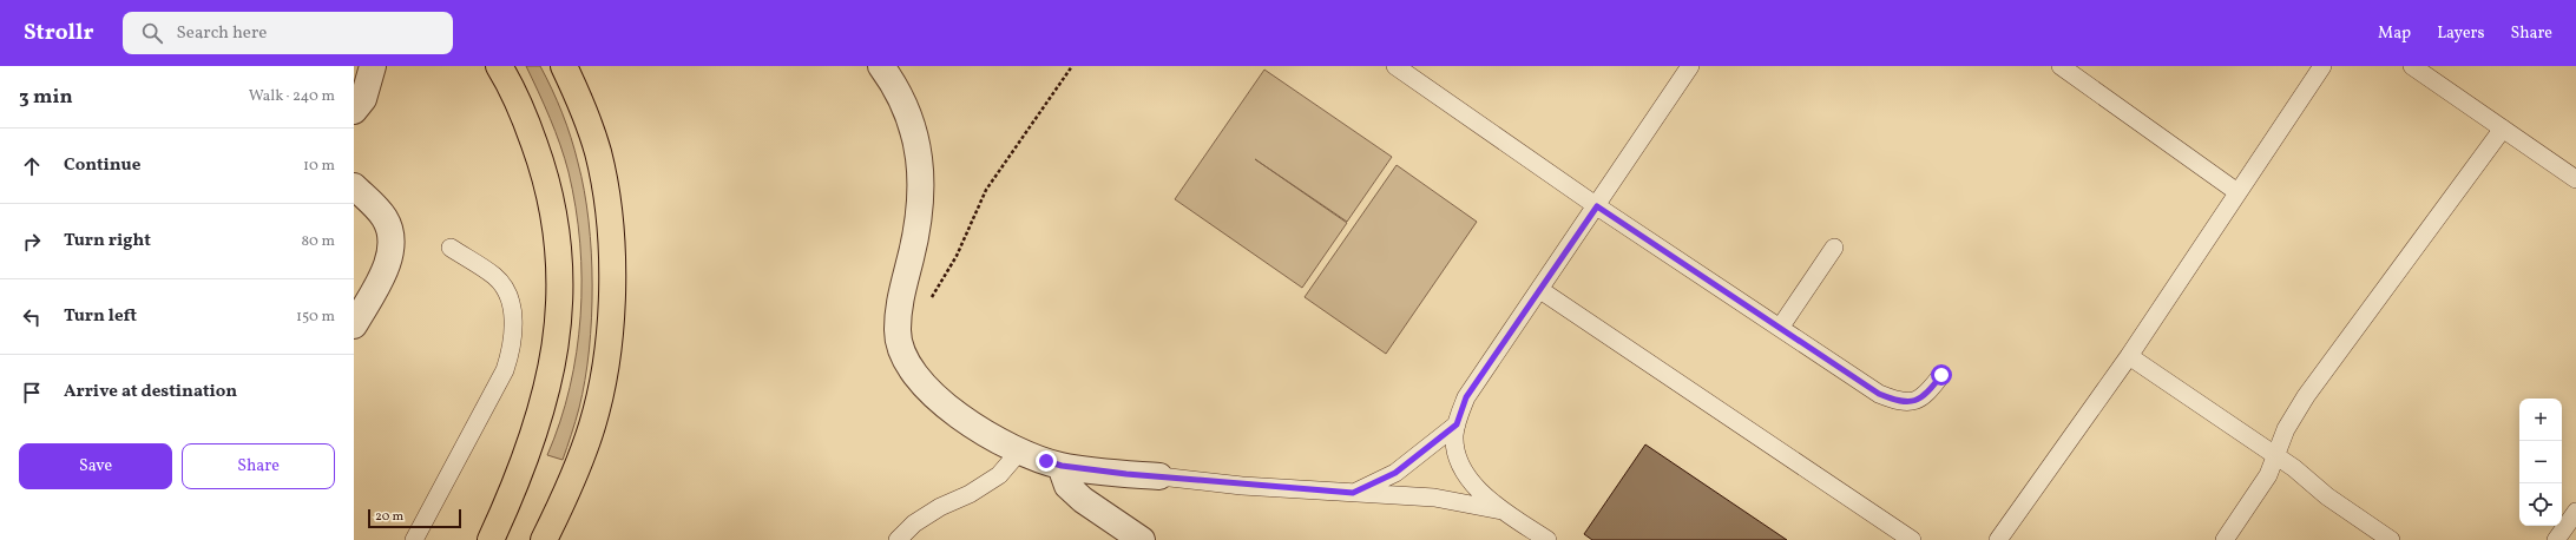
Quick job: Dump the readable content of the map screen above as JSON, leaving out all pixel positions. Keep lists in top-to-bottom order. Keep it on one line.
{"scale_bar":"20 m","page":{"header":"Strollr","search":"Search here","nav":["Map","Layers","Share"],"heading":["3 min","Walk · 240 m"],"list":[["Continue","10 m"],["Turn right","80 m"],["Turn left","150 m"],"Arrive at destination"],"map_buttons":["+","−"],"buttons":["Save","Share"],"scale":"20 m"}}
